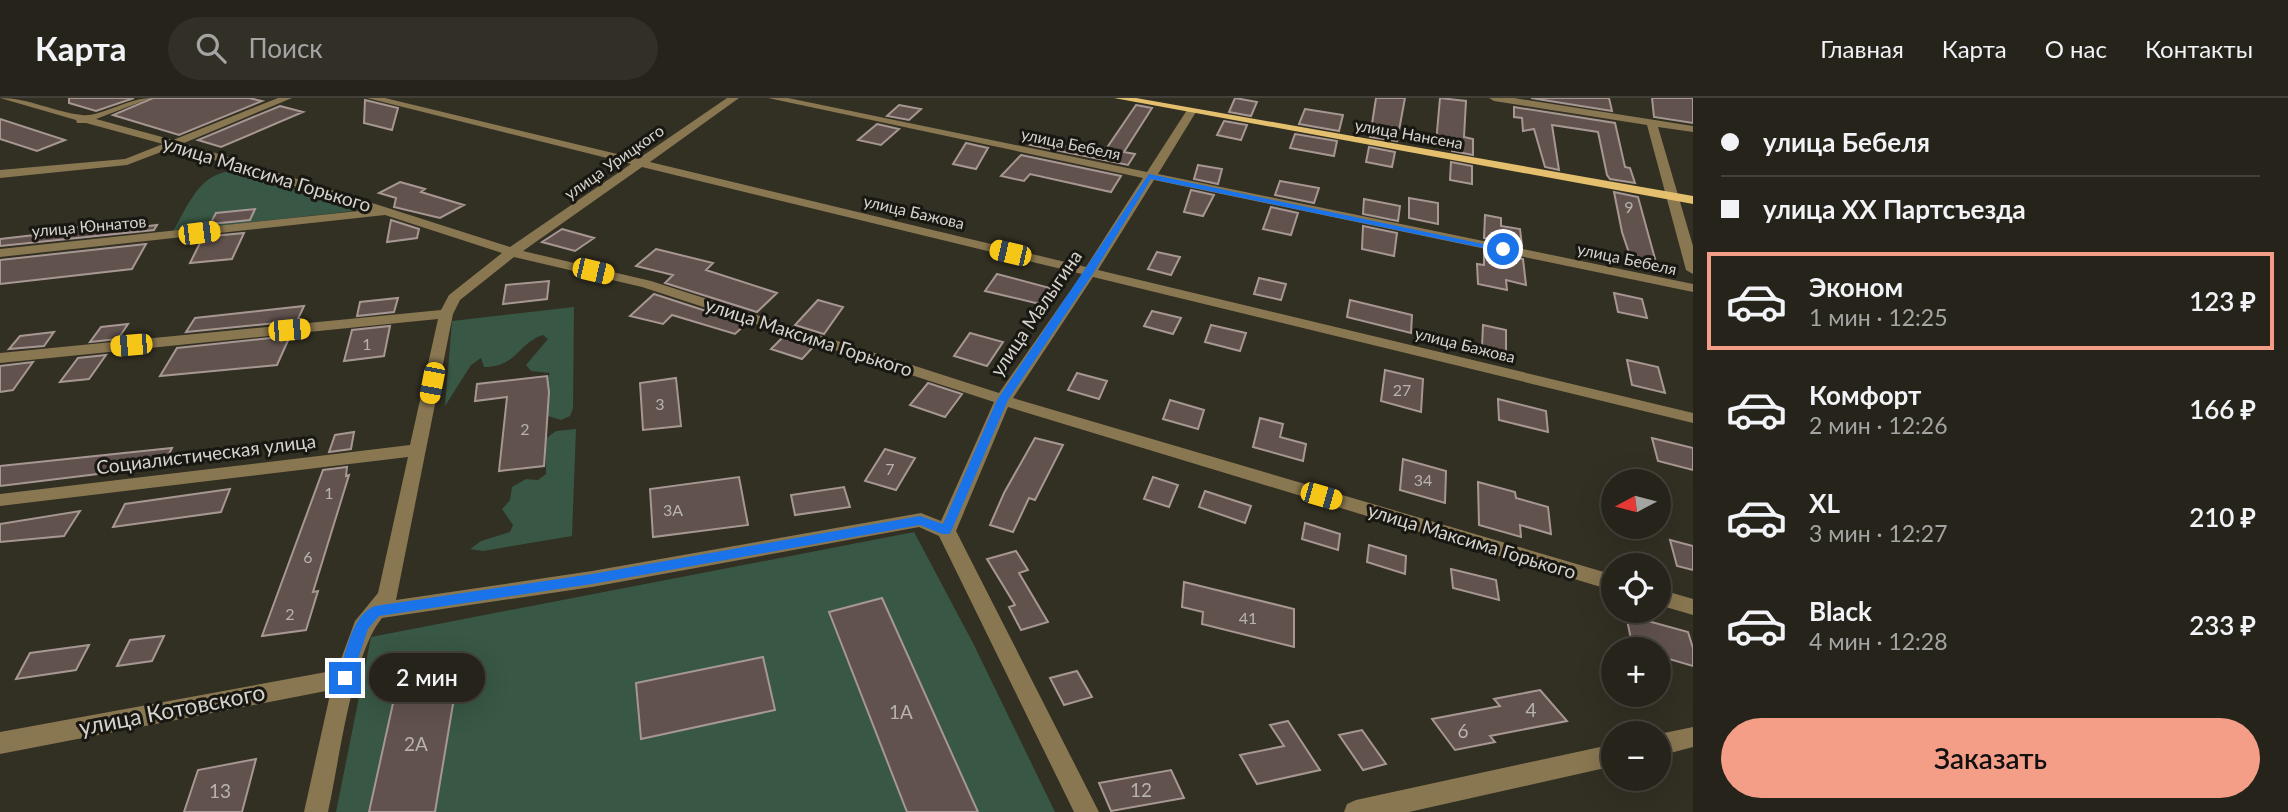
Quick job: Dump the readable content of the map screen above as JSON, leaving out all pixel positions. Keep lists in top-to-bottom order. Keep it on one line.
{"streets":{"main road":["улица Нансена"],"street":["улица Бебеля","улица Урицкого","улица Максима Горького","улица Бажова","улица Юннатов","улица Малыгина","Социалистическая улица","улица Котовского"]},"crossings":[["улица Нансена","улица Малыгина"],["улица Бебеля","улица Малыгина"],["улица Урицкого","улица Максима Горького"],["улица Урицкого","улица Бажова"],["улица Максима Горького","улица Юннатов"],["улица Максима Горького","улица Малыгина"],["улица Бажова","улица Малыгина"]],"house_numbers":["9","1","27","3","2","7","34","1","3А","6","2","41","4","1А","6","2А","12","13"],"north":"left","page":{"header":"Карта","search":"Поиск","nav":["Главная","Карта","О нас","Контакты"],"banner":["улица Бебеля","улица XX Партсъезда"],"list":[{"name":"Эконом","note":"1 мин · 12:25","value":"123 ₽"},{"name":"Комфорт","note":"2 мин · 12:26","value":"166 ₽"},{"name":"XL","note":"3 мин · 12:27","value":"210 ₽"},{"name":"Black","note":"4 мин · 12:28","value":"233 ₽"}],"map_buttons":["+","−"],"bubble":"2 мин","buttons":"Заказать"}}
